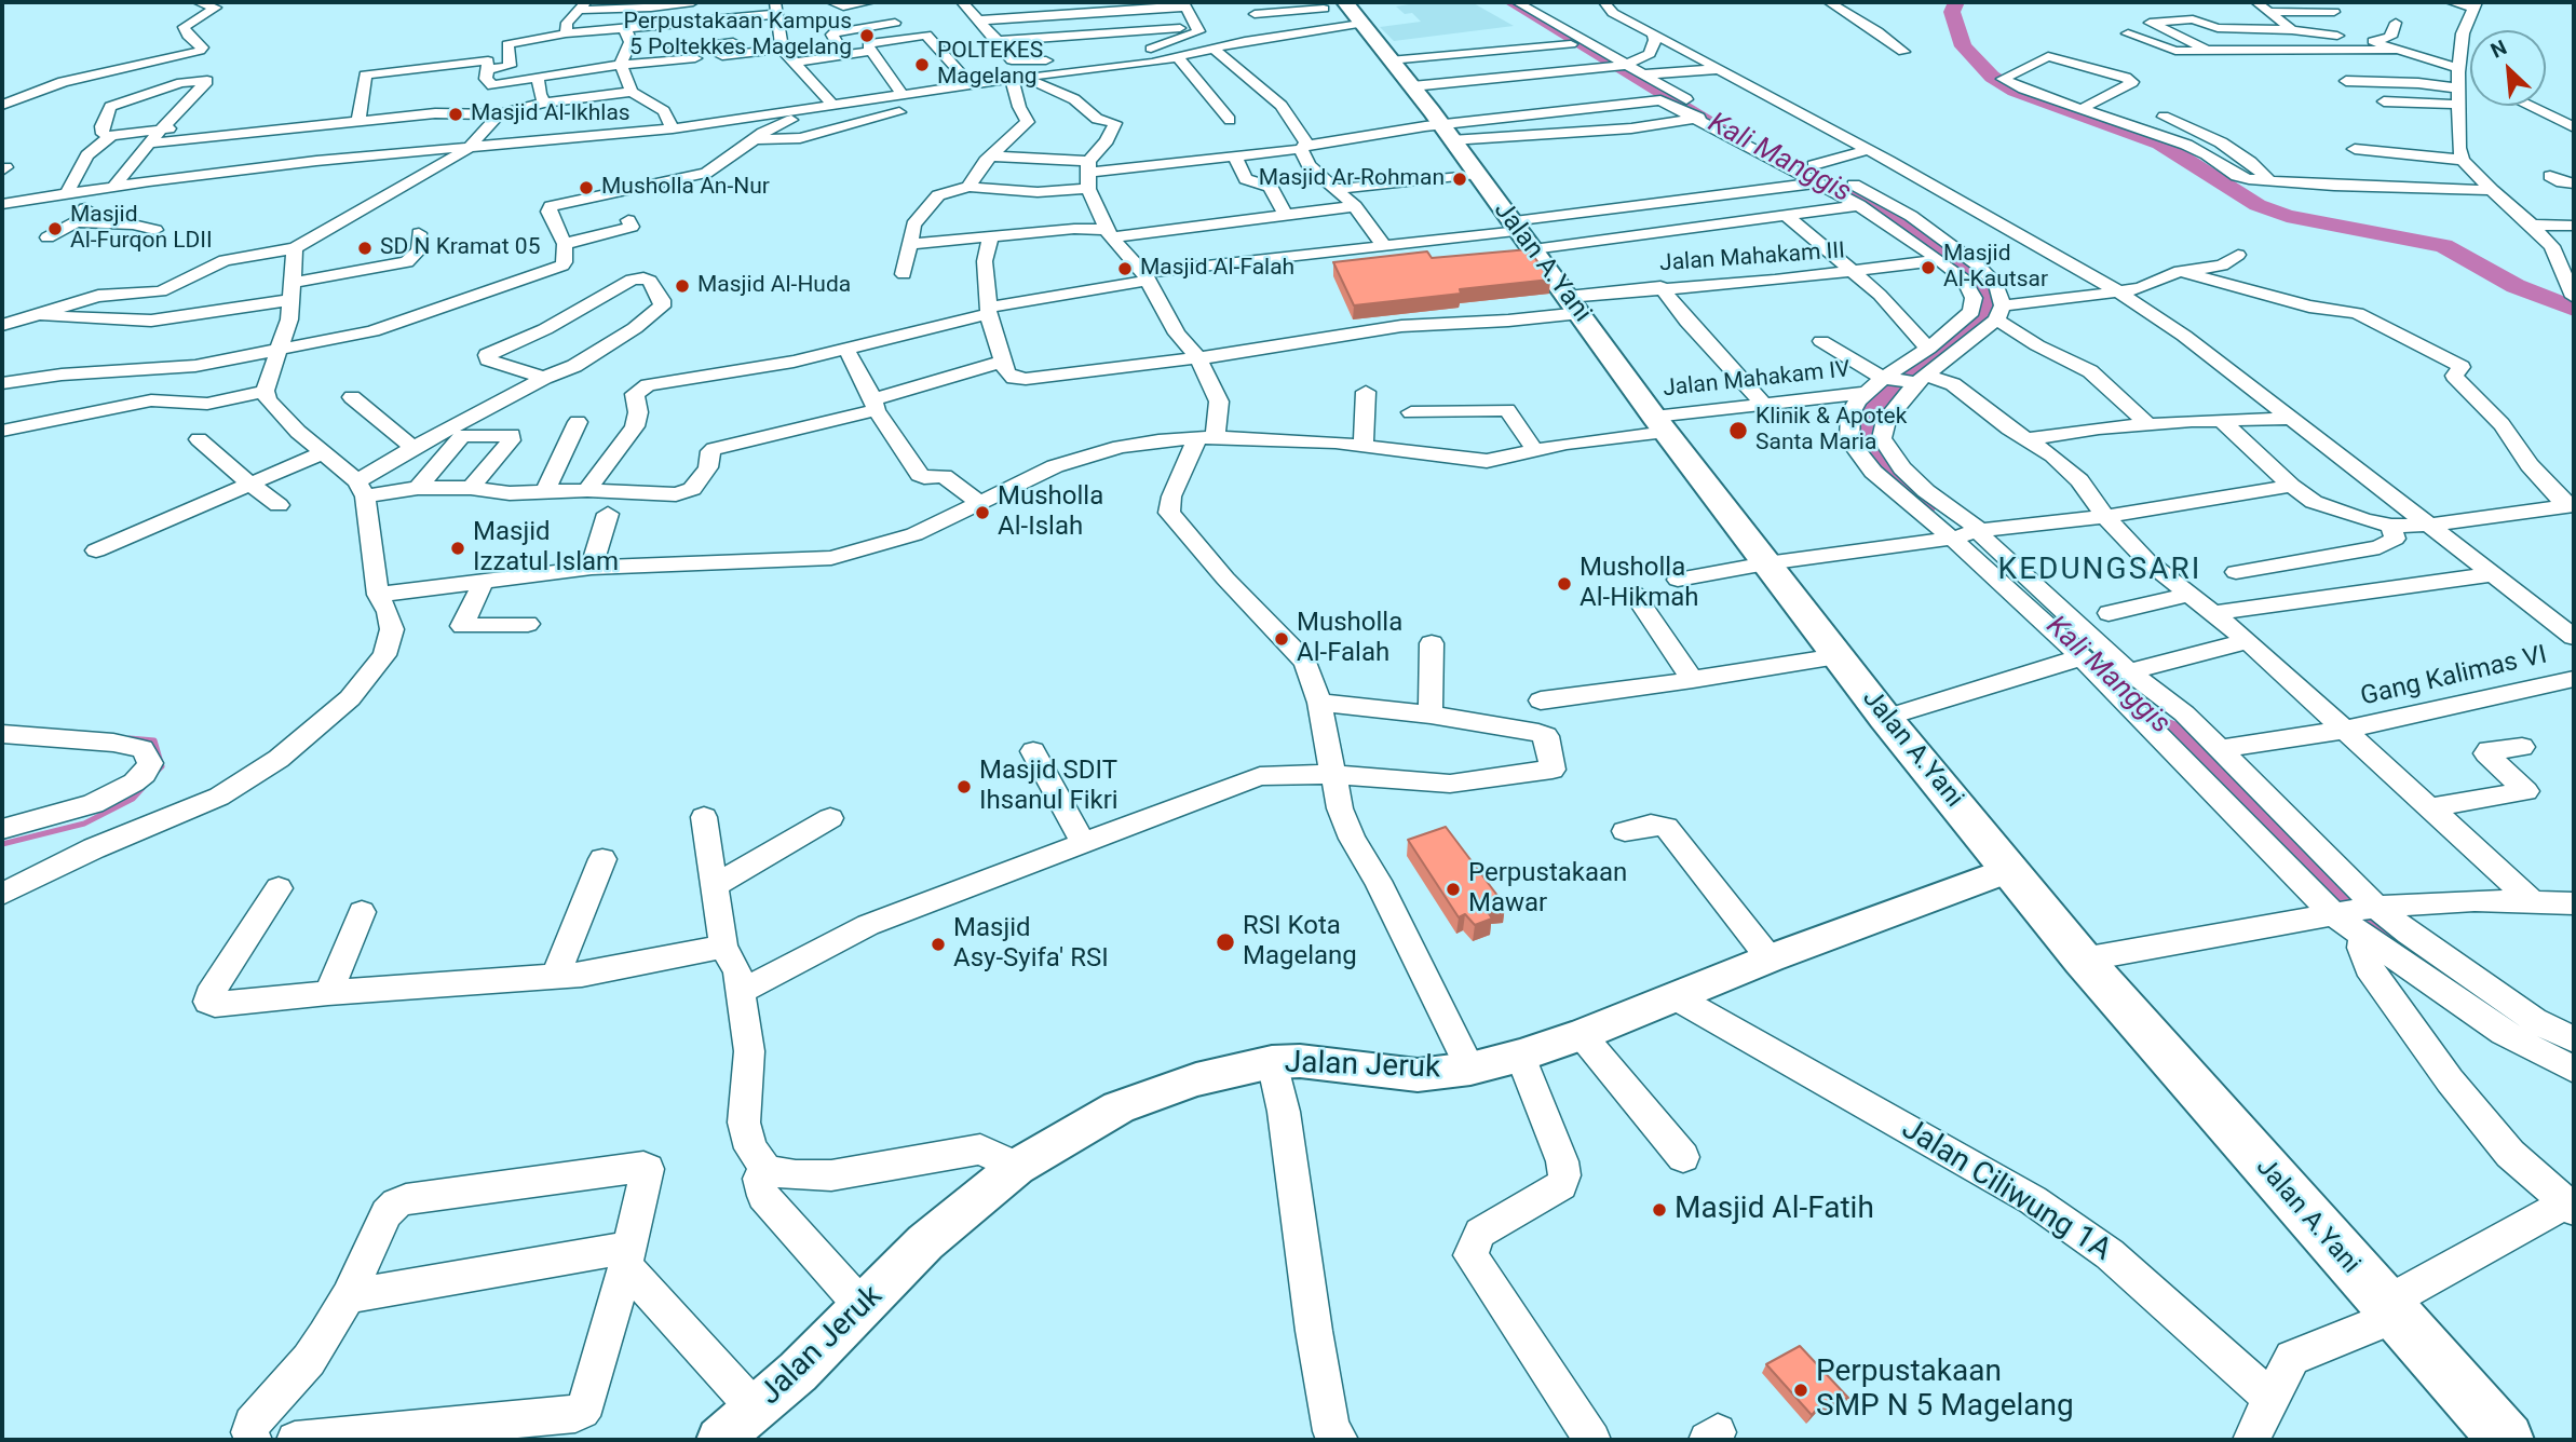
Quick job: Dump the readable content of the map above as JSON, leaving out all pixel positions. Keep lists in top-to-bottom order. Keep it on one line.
{"streets":{"highway":["Jalan A.Yani"],"main road":["Jalan Jeruk"],"street":["Jalan Mahakam III","Jalan Mahakam IV","Gang Kalimas VI","Jalan Ciliwung 1A"]},"crossings":[["Jalan Mahakam III","Jalan A.Yani"],["Jalan A.Yani","Jalan Mahakam IV"],["Jalan A.Yani","Jalan Jeruk"],["Jalan Jeruk","Jalan Ciliwung 1A"]],"districts":["KEDUNGSARI"],"water":["Kali Manggis"],"places":["Perpustakaan Kampus 5 Poltekkes Magelang","POLTEKES Magelang","Masjid Al-Ikhlas","Masjid Ar-Rohman","Musholla An-Nur","Masjid Al-Furqon LDII","SD N Kramat 05","Masjid Al-Kautsar","Masjid Al-Falah","Masjid Al-Huda","Klinik & Apotek Santa Maria","Musholla Al-Islah","Masjid Izzatul Islam","Musholla Al-Hikmah","Musholla Al-Falah","Masjid SDIT Ihsanul Fikri","Perpustakaan Mawar","RSI Kota Magelang","Masjid Asy-Syifa' RSI","Masjid Al-Fatih","Perpustakaan SMP N 5 Magelang"],"north":"top left"}
